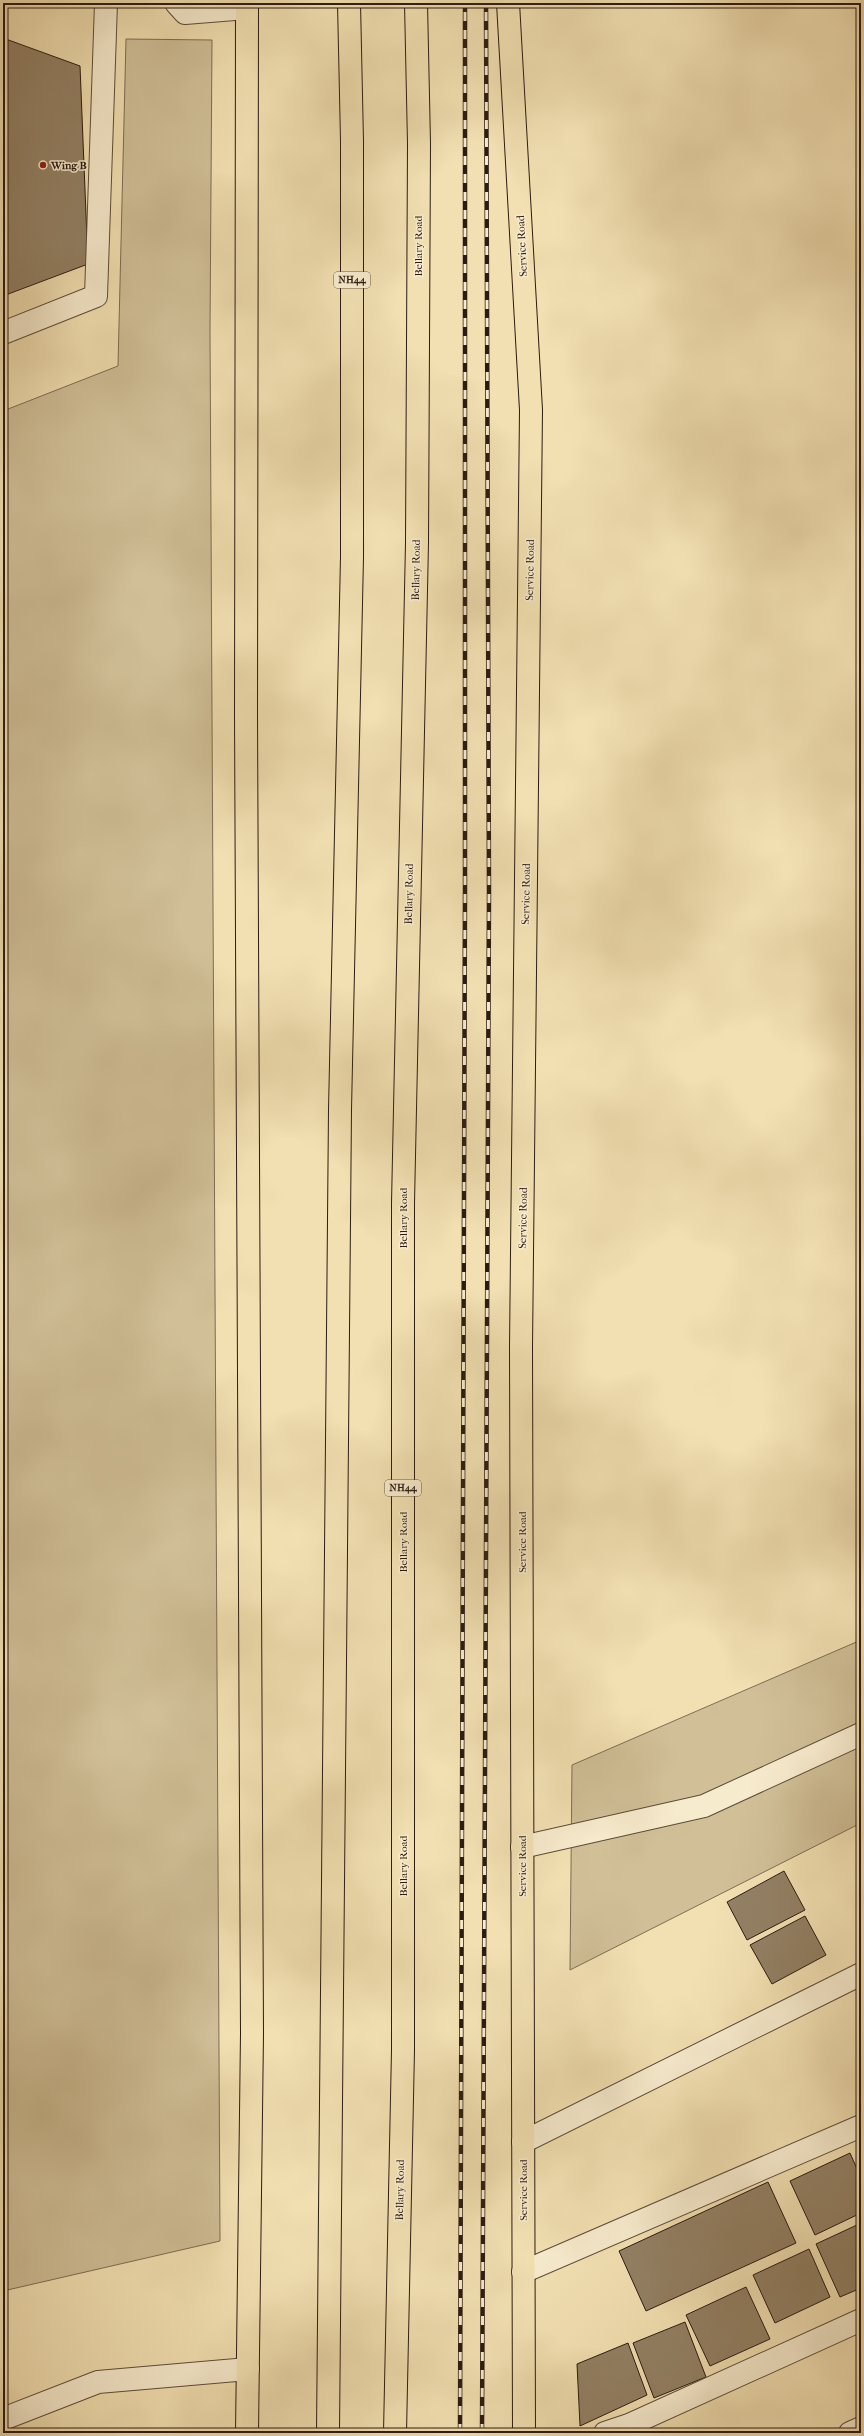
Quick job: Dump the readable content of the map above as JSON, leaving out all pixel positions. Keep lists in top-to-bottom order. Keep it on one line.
{"streets":{"main road":["Bellary Road","Service Road","NH44"]},"places":["Wing B"]}
